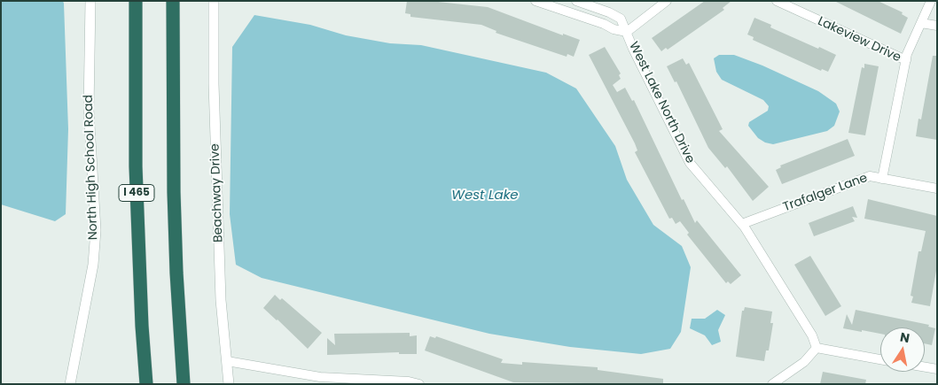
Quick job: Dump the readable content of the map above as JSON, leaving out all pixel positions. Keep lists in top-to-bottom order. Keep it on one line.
{"streets":{"highway":["I 465"],"street":["Lakeview Drive","West Lake North Drive","North High School Road","Beachway Drive","Trafalger Lane"]},"crossings":[["Lakeview Drive","Trafalger Lane"],["West Lake North Drive","Trafalger Lane"]],"water":["West Lake"],"north":"top"}
